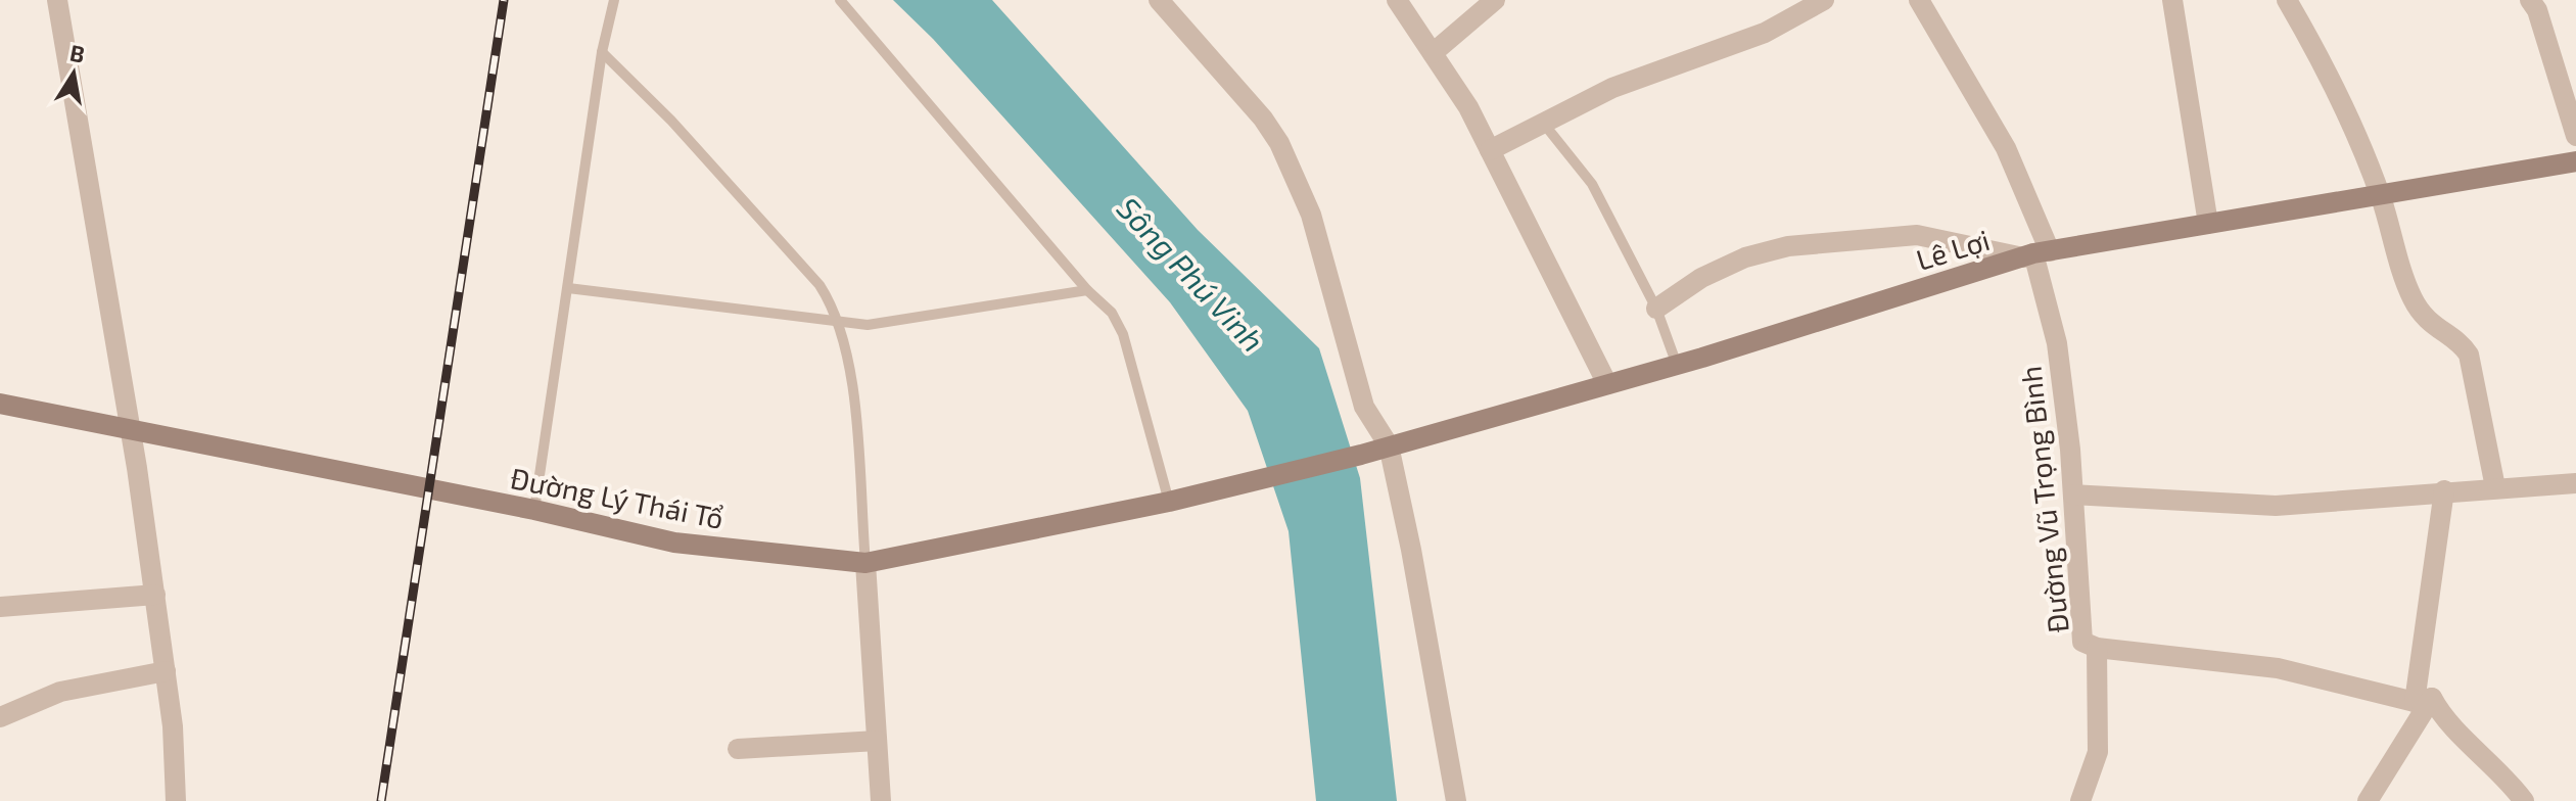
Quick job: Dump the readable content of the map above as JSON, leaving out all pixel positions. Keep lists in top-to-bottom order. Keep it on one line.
{"streets":{"main road":["Lê Lợi","Đường Lý Thái Tổ"],"street":["Đường Vũ Trọng Bình"]},"crossings":[["Lê Lợi","Đường Lý Thái Tổ"],["Lê Lợi","Đường Vũ Trọng Bình"]],"water":["Sông Phú Vinh"],"north":"top"}
